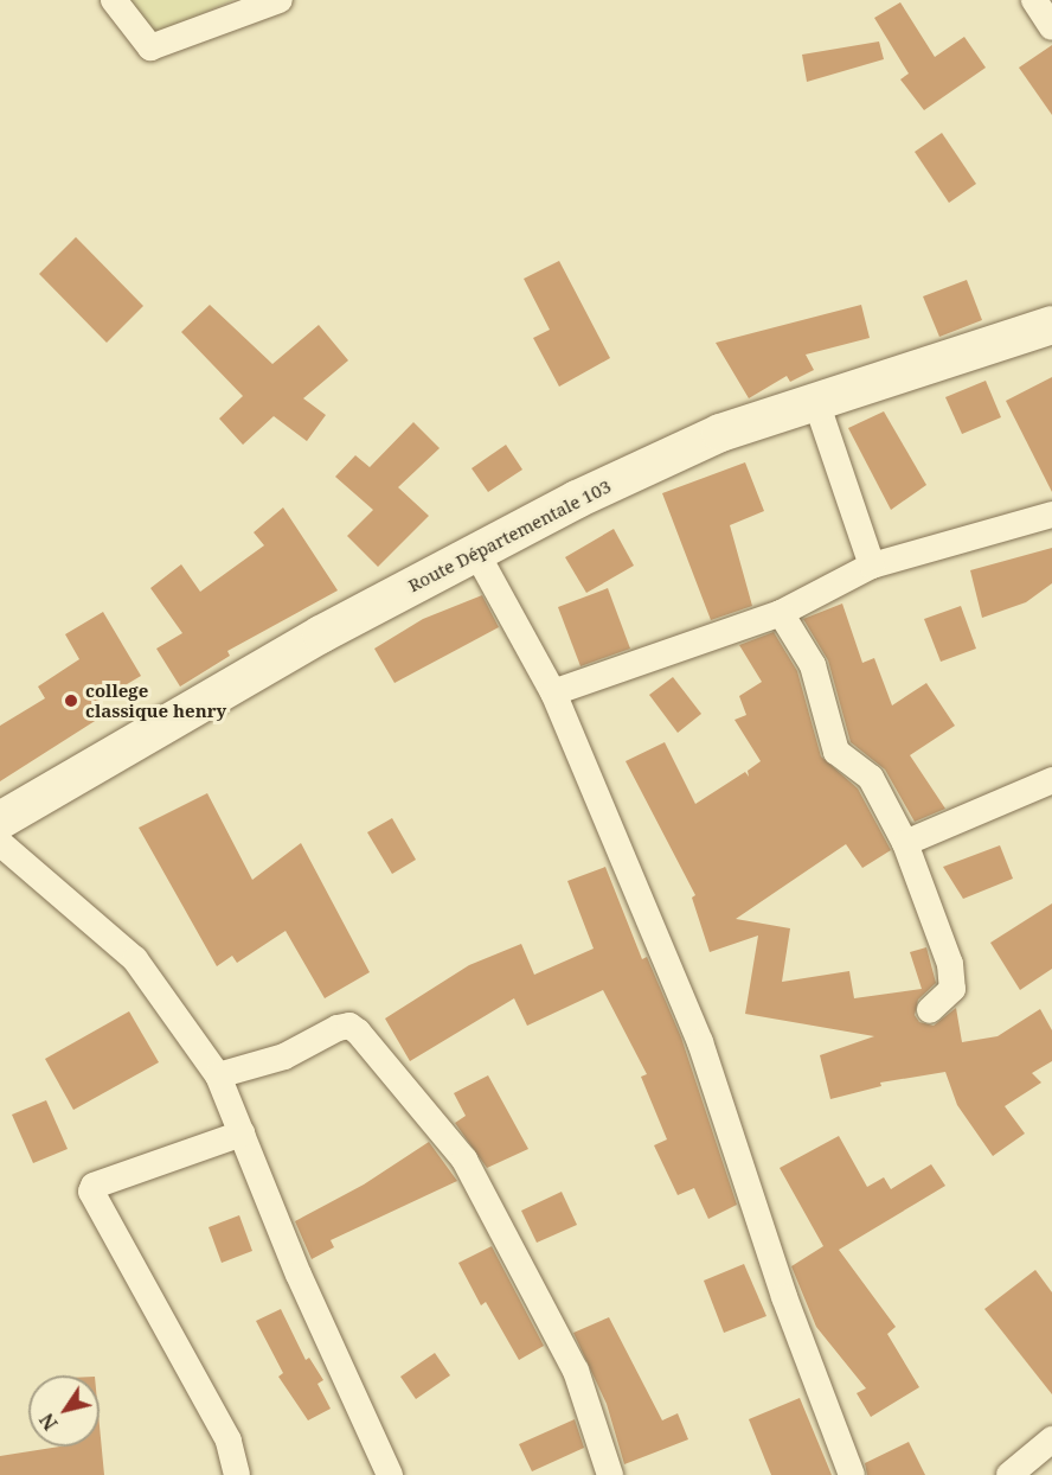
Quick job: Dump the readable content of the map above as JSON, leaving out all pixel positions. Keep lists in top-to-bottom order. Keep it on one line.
{"streets":{"main road":["Route Départementale 103"]},"places":["college classique henry"],"north":"bottom left"}
